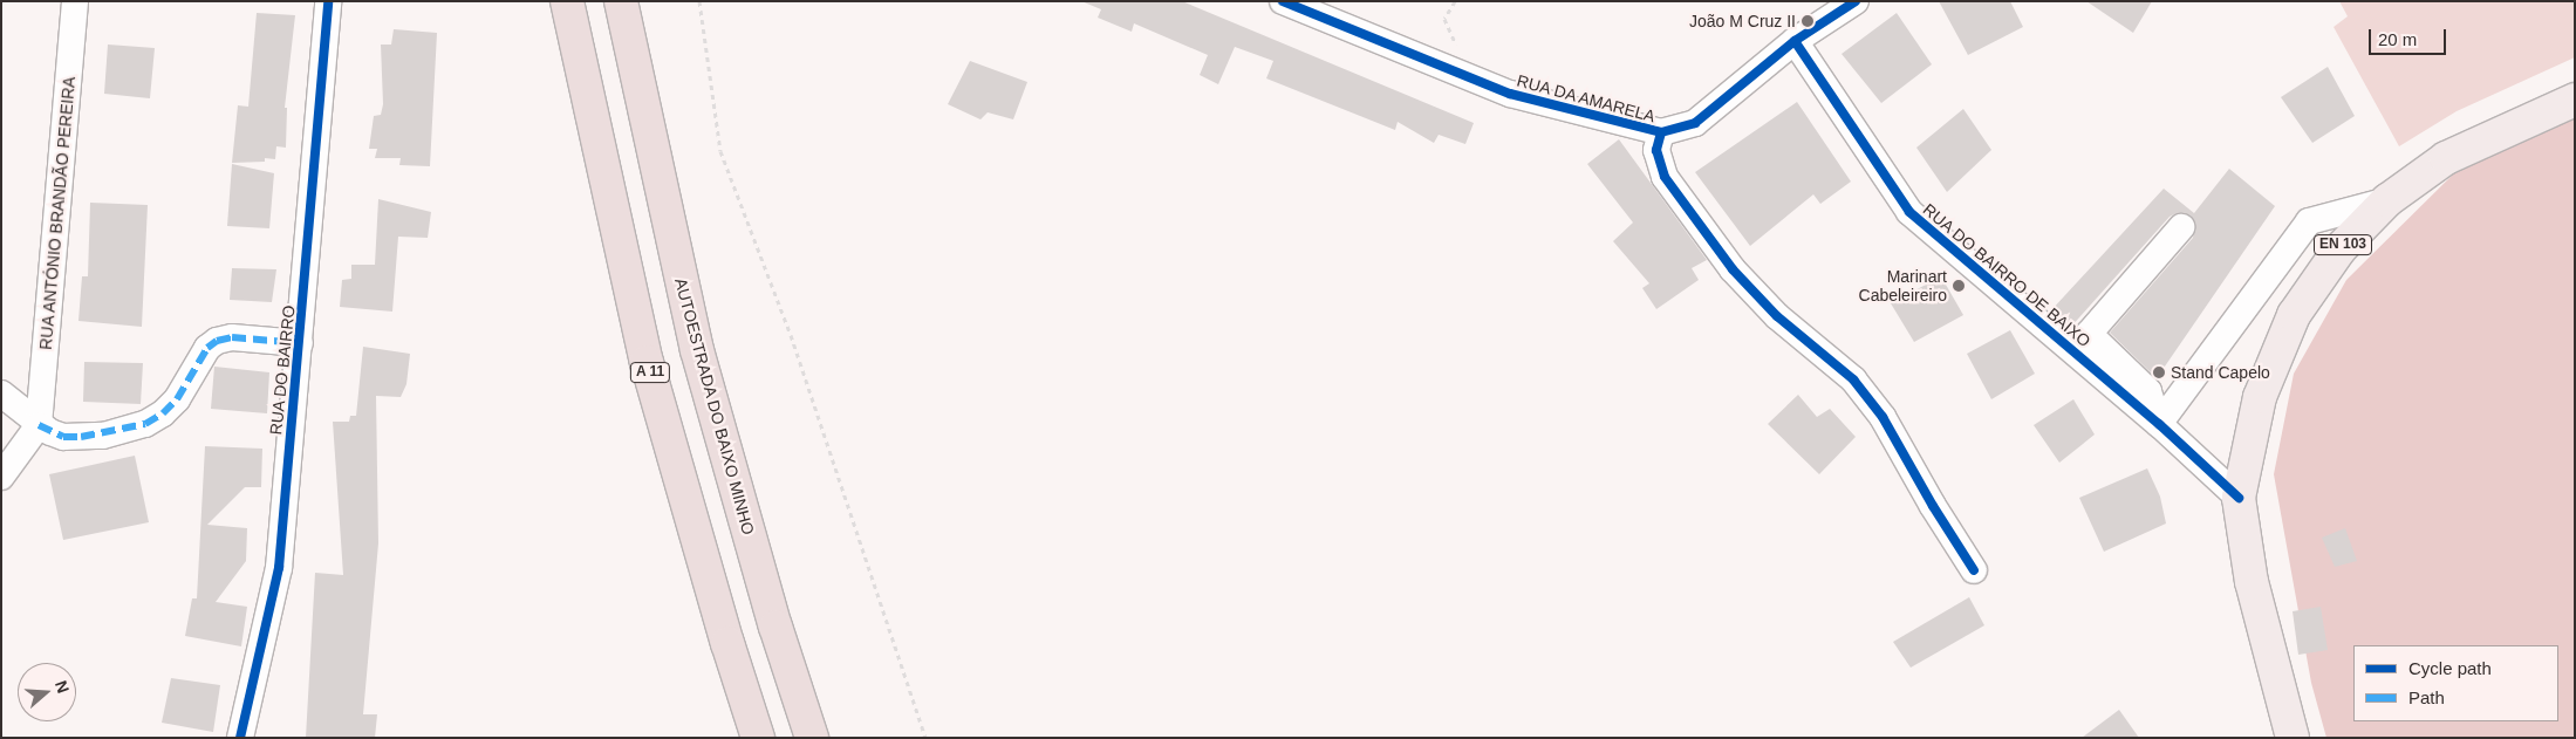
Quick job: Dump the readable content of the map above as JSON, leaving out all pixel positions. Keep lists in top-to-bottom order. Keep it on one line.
{"streets":{"highway":["A 11","AUTOESTRADA DO BAIXO MINHO"],"main road":["EN 103"],"street":["RUA DA AMARELA","RUA ANTÓNIO BRANDÃO PEREIRA","RUA DO BAIRRO DE BAIXO","RUA DO BAIRRO"]},"crossings":[["RUA DA AMARELA","RUA DO BAIRRO DE BAIXO"],["EN 103","RUA DO BAIRRO DE BAIXO"]],"places":["João M Cruz II","Marinart Cabeleireiro","Stand Capelo"],"legend":["Cycle path","Path"],"scale_bar":"20 m","north":"right"}
